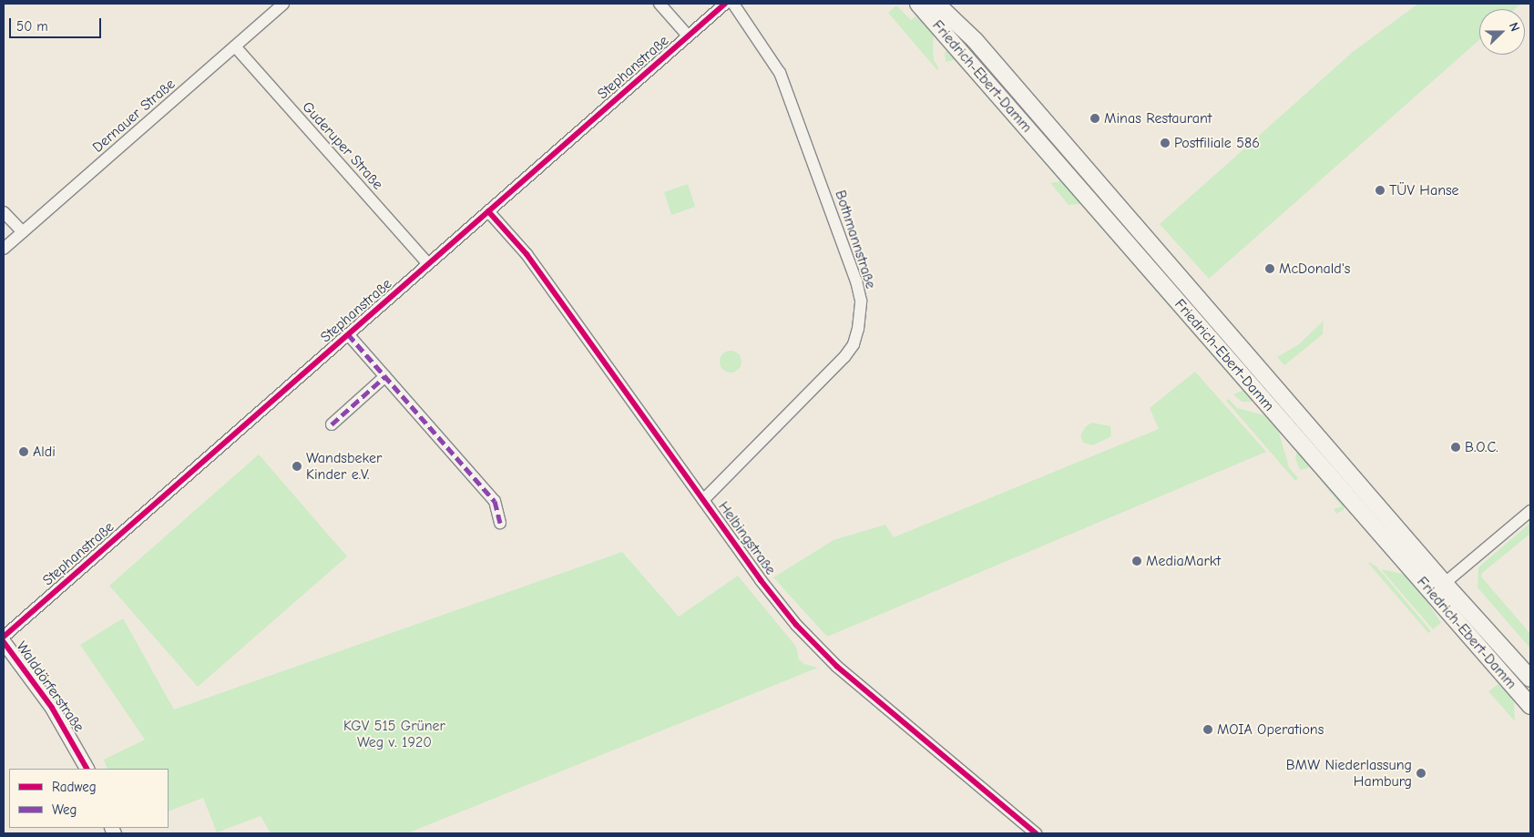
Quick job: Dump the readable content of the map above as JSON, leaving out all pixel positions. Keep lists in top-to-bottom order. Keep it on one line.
{"streets":{"main road":["Friedrich-Ebert-Damm"],"street":["Stephanstraße","Dernauer Straße","Guderuper Straße","Bothmannstraße","Helbingstraße","Walddörferstraße"]},"crossings":[["Stephanstraße","Guderuper Straße"],["Stephanstraße","Helbingstraße"],["Dernauer Straße","Guderuper Straße"],["Bothmannstraße","Helbingstraße"]],"parks":["KGV 515 Grüner Weg v. 1920"],"places":["Minas Restaurant","Postfiliale 586","TÜV Hanse","McDonald's","B.O.C.","Aldi","Wandsbeker Kinder e.V.","MediaMarkt","MOIA Operations","BMW Niederlassung Hamburg"],"legend":["Radweg","Weg"],"scale_bar":"50 m","north":"right"}
